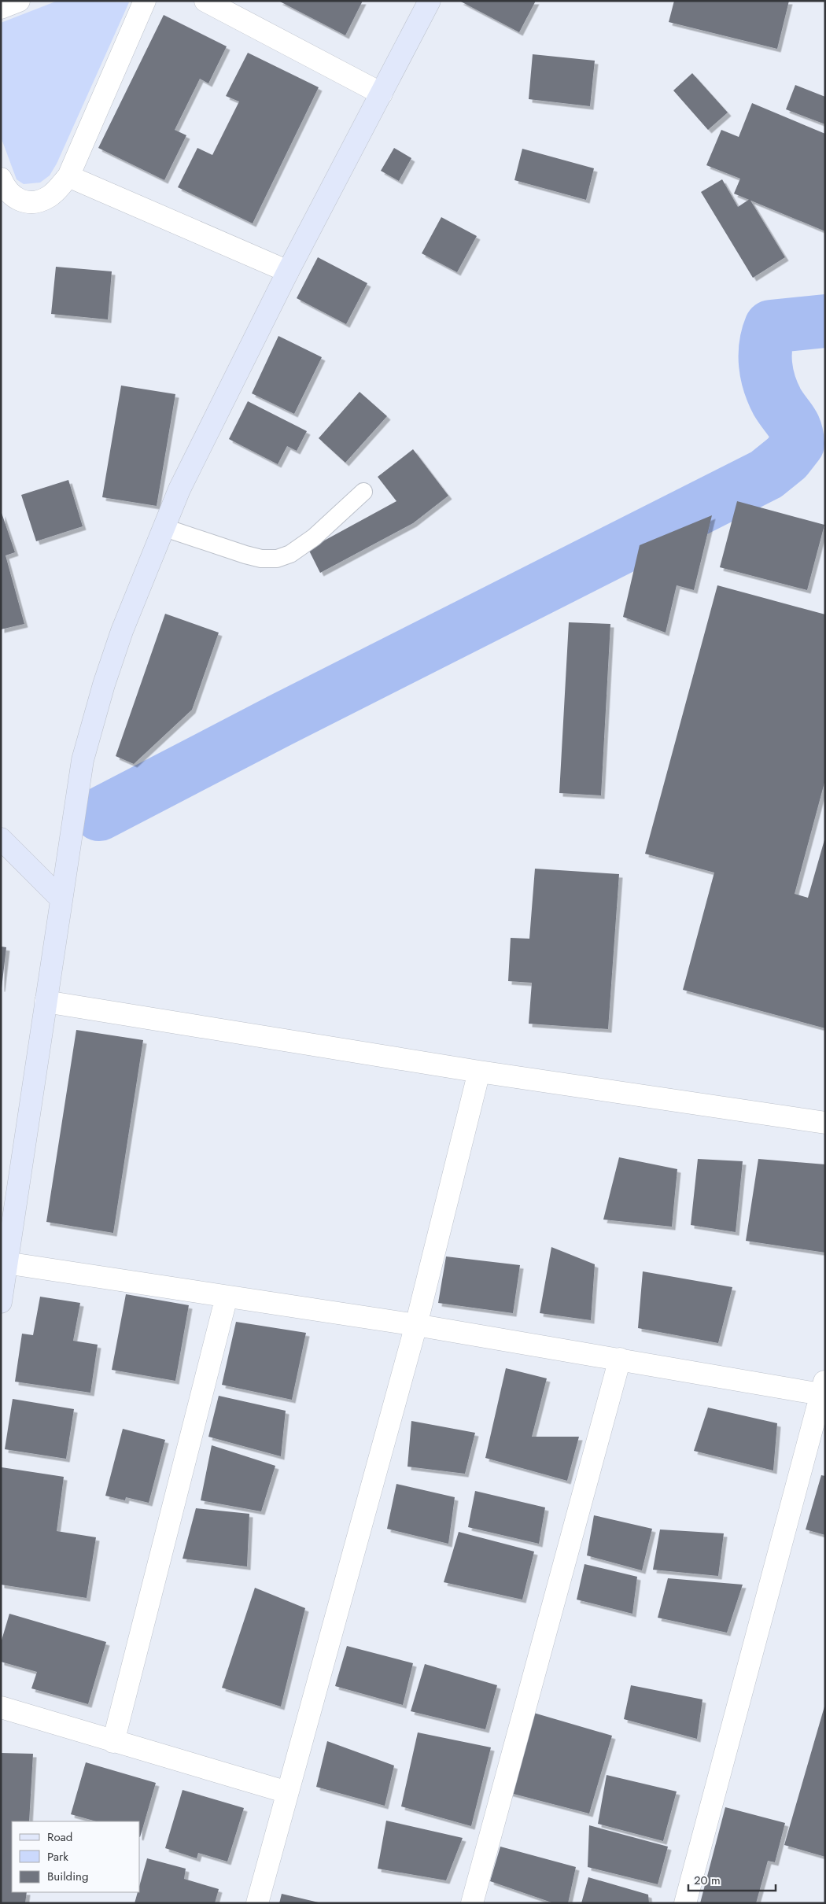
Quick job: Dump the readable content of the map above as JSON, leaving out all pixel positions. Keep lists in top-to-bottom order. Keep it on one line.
{"legend":["Road","Park","Building"],"scale_bar":"20 m"}
